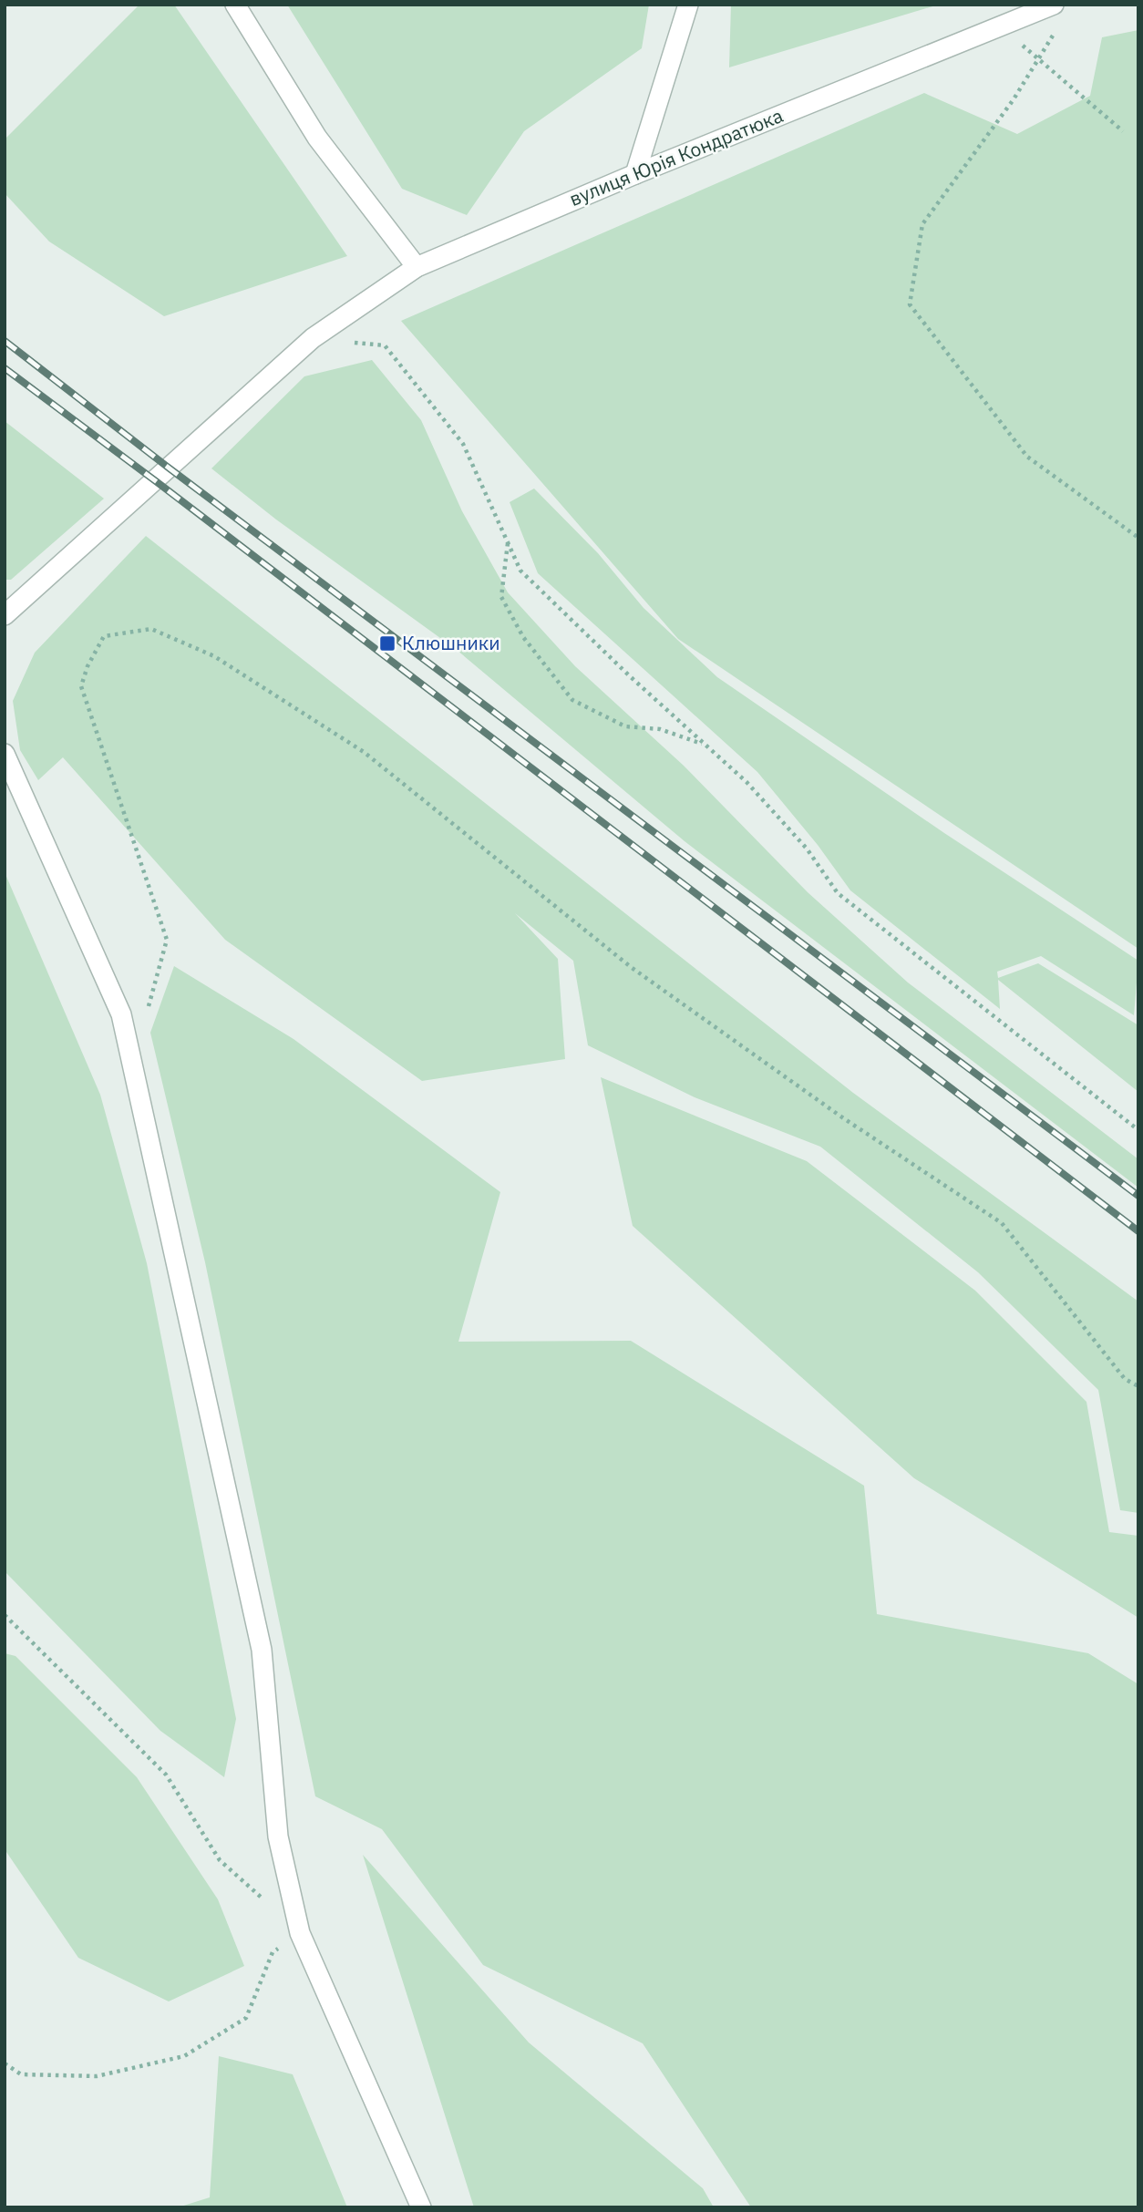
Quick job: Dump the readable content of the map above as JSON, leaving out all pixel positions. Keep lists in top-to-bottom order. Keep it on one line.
{"streets":{"street":["вулиця Юрія Кондратюка"]},"places":{"transit":["Клюшники"]}}
